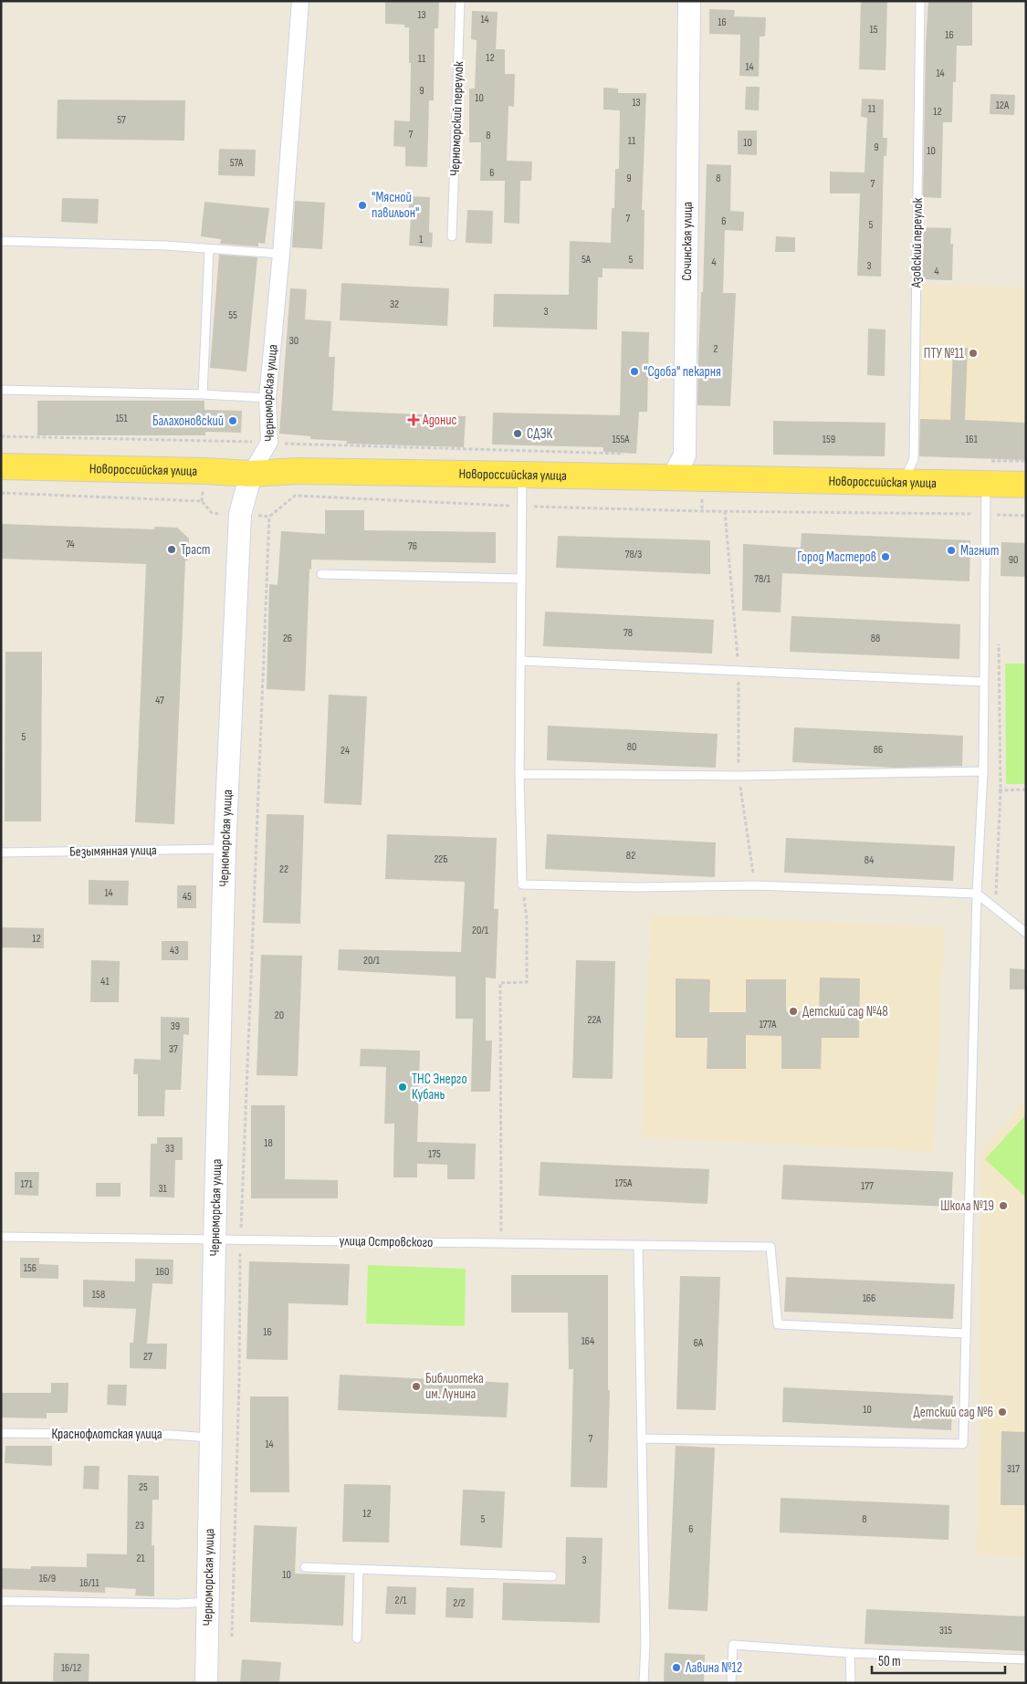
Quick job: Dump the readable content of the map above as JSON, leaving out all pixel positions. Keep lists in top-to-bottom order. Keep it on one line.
{"streets":{"main road":["Сочинская улица","Черноморская улица","Новороссийская улица"],"lane":["Черноморский переулок","Азовский переулок","Безымянная улица","улица Островского","Краснофлотская улица"]},"crossings":[["Сочинская улица","Новороссийская улица"],["Азовский переулок","Новороссийская улица"],["Черноморская улица","Новороссийская улица"],["Черноморская улица","Безымянная улица"],["Черноморская улица","улица Островского"],["Черноморская улица","Краснофлотская улица"]],"places":{"other":["\"Мясной павильон\"","ПТУ №11","\"Сдоба\" пекарня","Балахоновский","СДЭК","Траст","Магнит","Город Мастеров","Детский сад №48","ТНС Энерго Кубань","Школа №19","Библиотека им. Лунина","Детский сад №6","Лавина №12"],"health":["Адонис"]},"house_numbers":["13","14","16","15","16","12","11","14","14","9","10","13","12А","11","12","57","7","8","11","10","9","10","57А","6","9","8","7","7","6","5","1","5А","5","4","3","4","32","3","55","30","2","151","155А","159","161","74","76","78/3","90","78/1","78","26","88","47","5","80","86","24","82","22Б","84","22","14","45","20/1","12","43","20/1","41","20","22А","177А","39","37","18","33","175","175А","171","177","31","156","160","158","166","16","164","6А","27","10","7","14","317","25","12","5","8","23","6","21","3","10","16/9","16/11","2/1","2/2","315","16/12"],"scale_bar":"50 m"}
